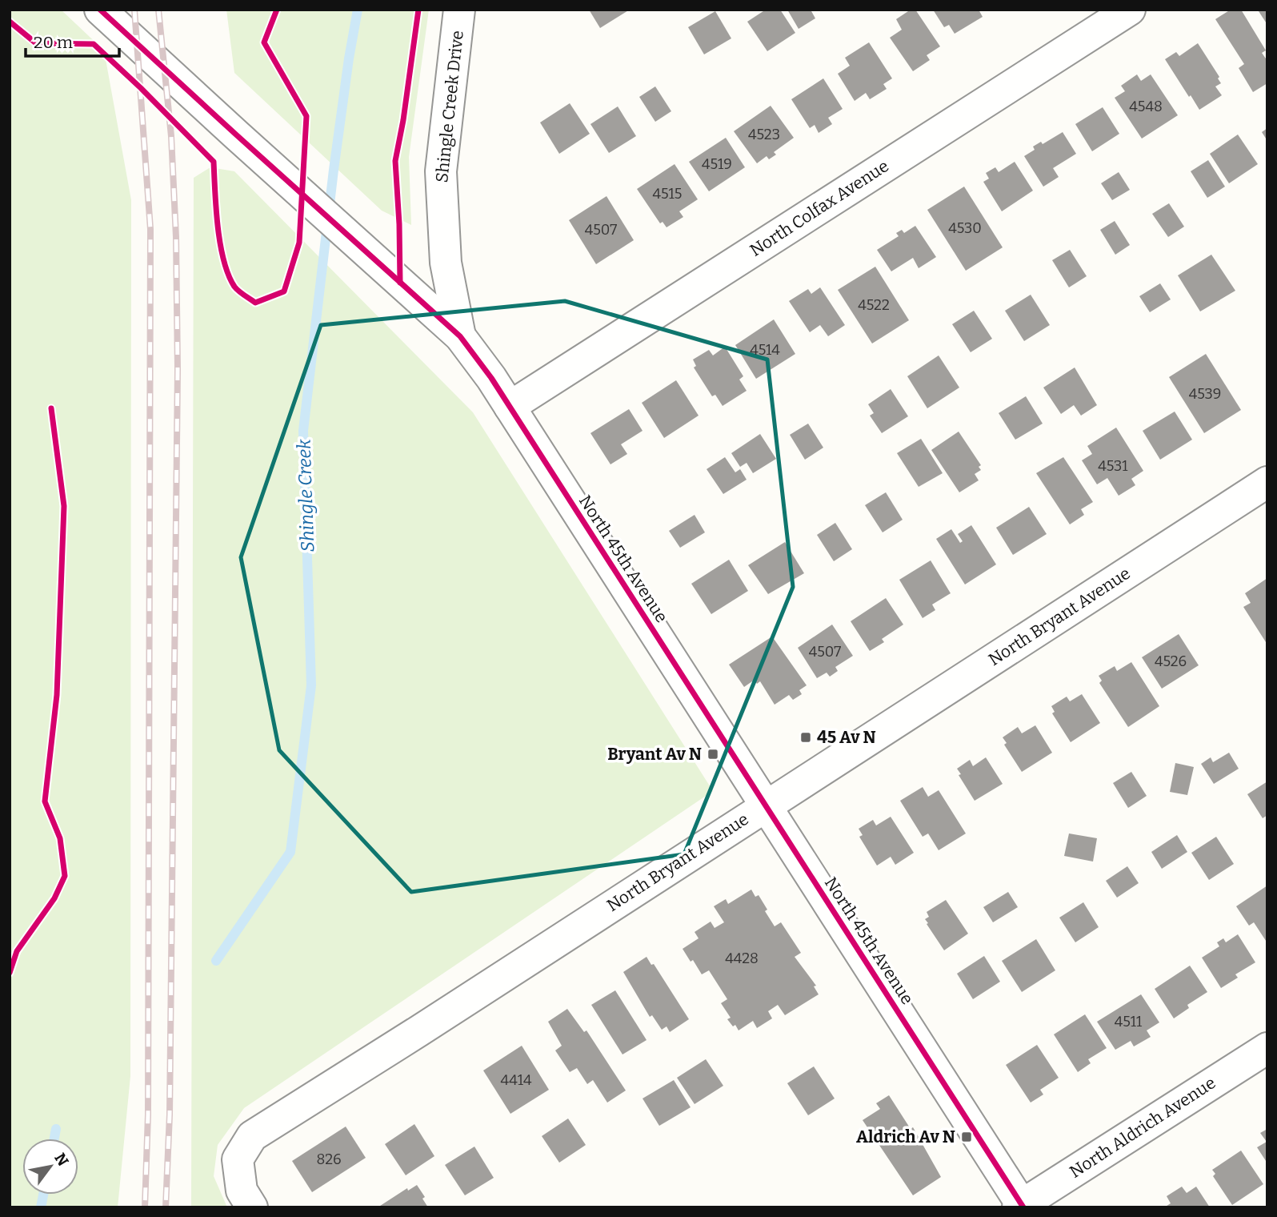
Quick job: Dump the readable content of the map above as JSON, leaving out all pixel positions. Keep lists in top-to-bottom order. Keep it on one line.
{"streets":{"street":["Shingle Creek Drive","North Colfax Avenue","North 45th Avenue","North Bryant Avenue","North Aldrich Avenue"]},"crossings":[["Shingle Creek Drive","North 45th Avenue"],["North Colfax Avenue","North 45th Avenue"],["North 45th Avenue","North Bryant Avenue"],["North 45th Avenue","North Aldrich Avenue"]],"water":["Shingle Creek"],"places":{"transit":["45 Av N","Bryant Av N","Aldrich Av N"]},"house_numbers":["4548","4523","4519","4515","4530","4507","4522","4514","4539","4531","4507","4526","4428","4511","4414","826"],"scale_bar":"20 m","north":"top right"}
